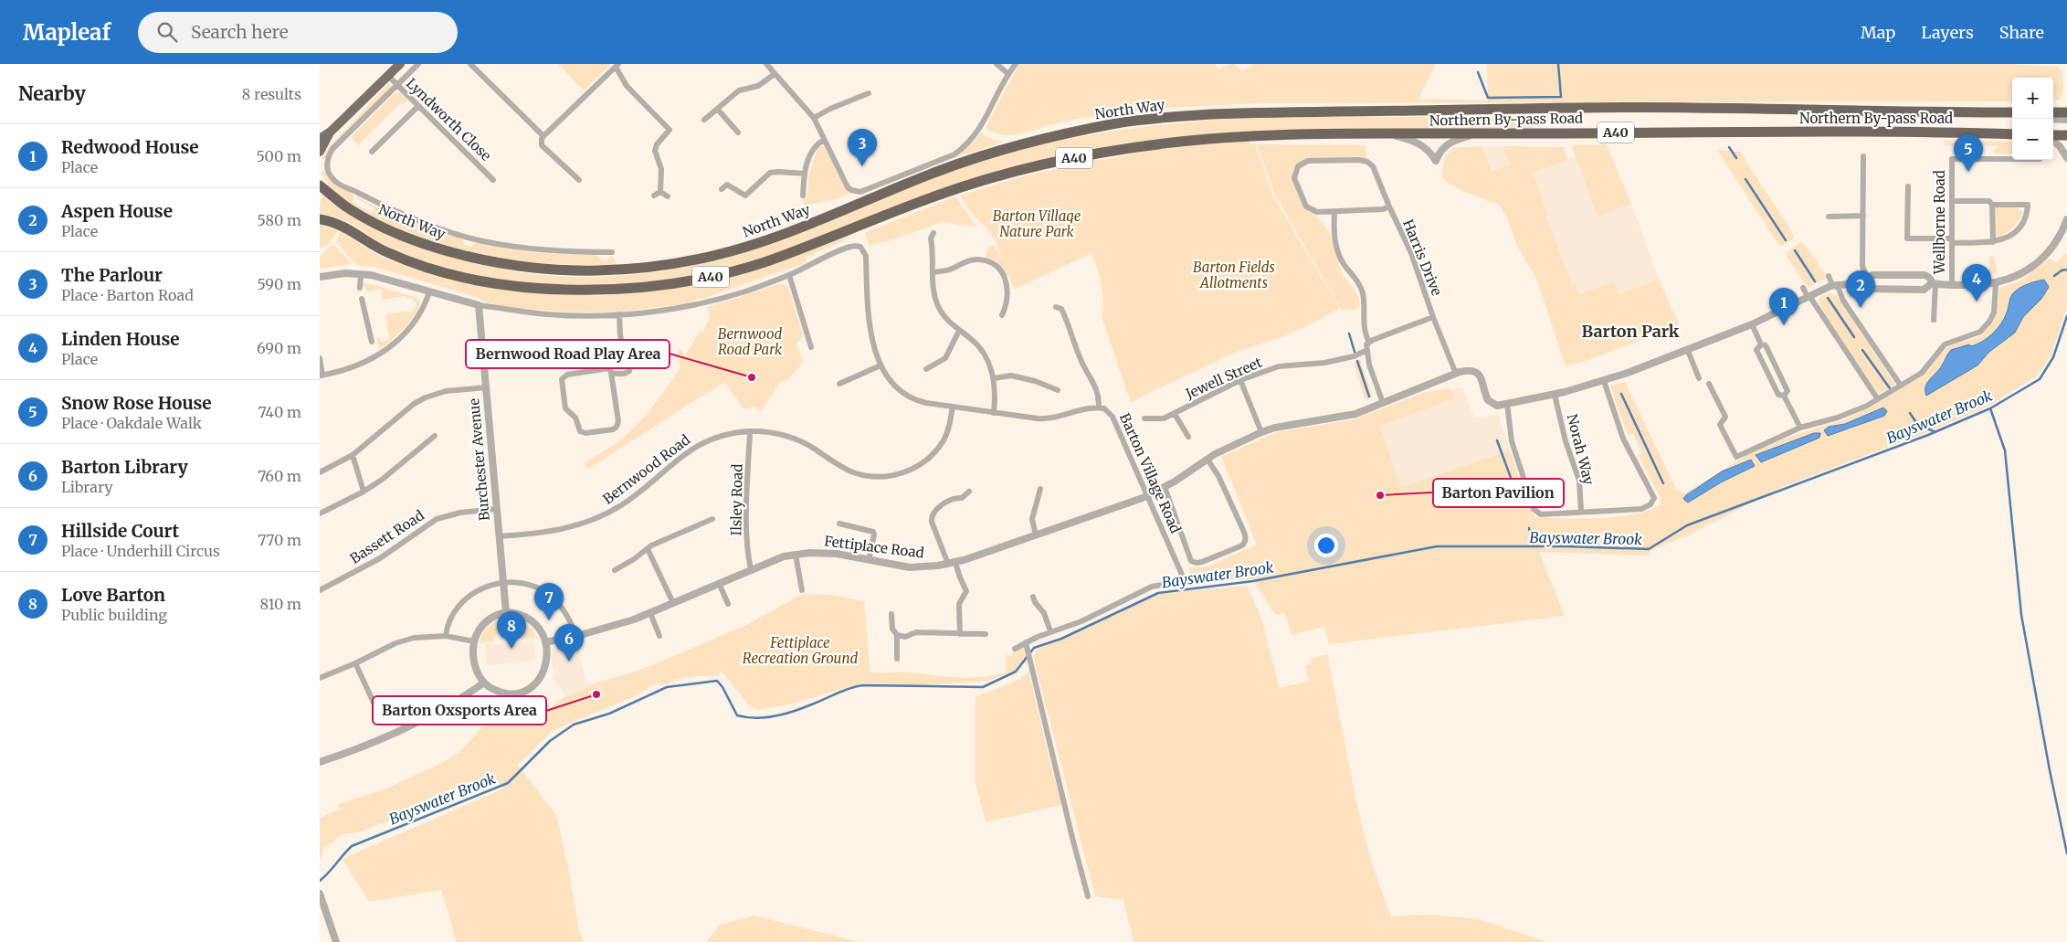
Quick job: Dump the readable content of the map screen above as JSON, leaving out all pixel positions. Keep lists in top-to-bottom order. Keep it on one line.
{"streets":{"highway":["North Way","Northern By-pass Road","A40"],"street":["Lyndworth Close","Wellborne Road","Harris Drive","Jewell Street","Norah Way","Burchester Avenue","Bernwood Road","Barton Village Road","Ilsley Road","Bassett Road","Fettiplace Road"]},"crossings":[["North Way","Northern By-pass Road"],["North Way","Lyndworth Close"],["Harris Drive","Fettiplace Road"],["Burchester Avenue","Bernwood Road"],["Burchester Avenue","Bassett Road"],["Burchester Avenue","Fettiplace Road"],["Bernwood Road","Barton Village Road"],["Bernwood Road","Ilsley Road"],["Barton Village Road","Fettiplace Road"],["Ilsley Road","Fettiplace Road"]],"districts":["Barton Park"],"water":["Bayswater Brook"],"parks":["Barton Village Nature Park","Barton Fields Allotments","Bernwood Road Park","Fettiplace Recreation Ground"],"places":["Bernwood Road Play Area","Barton Pavilion","Barton Oxsports Area"],"page":{"header":"Mapleaf","search":"Search here","nav":["Map","Layers","Share"],"heading":["Nearby","8 results"],"map_buttons":["+","−"],"list":[{"mark":"1","name":"Redwood House","note":"Place","value":"500 m"},{"mark":"2","name":"Aspen House","note":"Place","value":"580 m"},{"mark":"3","name":"The Parlour","note":"Place · Barton Road","value":"590 m"},{"mark":"4","name":"Linden House","note":"Place","value":"690 m"},{"mark":"5","name":"Snow Rose House","note":"Place · Oakdale Walk","value":"740 m"},{"mark":"6","name":"Barton Library","note":"Library","value":"760 m"},{"mark":"7","name":"Hillside Court","note":"Place · Underhill Circus","value":"770 m"},{"mark":"8","name":"Love Barton","note":"Public building","value":"810 m"}],"pins":["3","5","4","2","1","7","8","6"]}}
